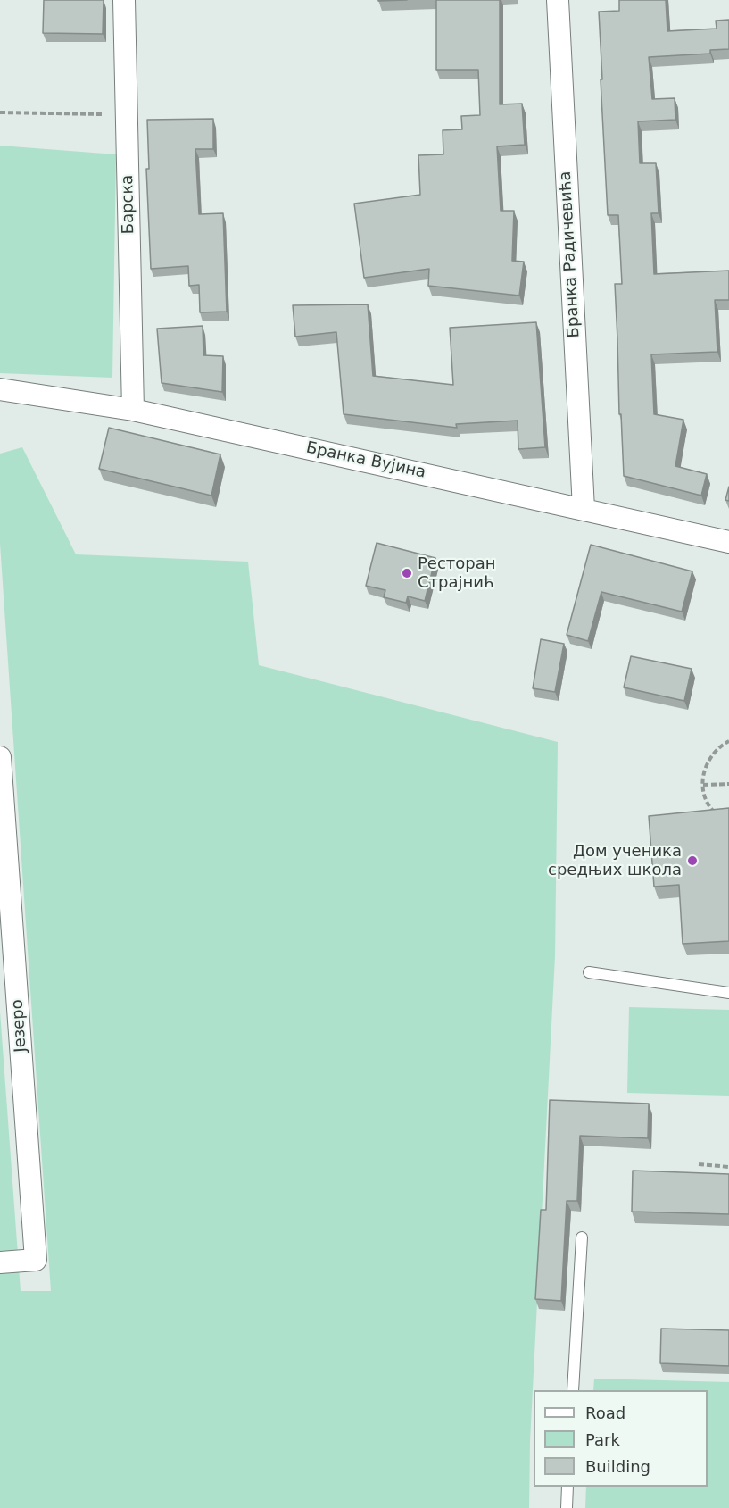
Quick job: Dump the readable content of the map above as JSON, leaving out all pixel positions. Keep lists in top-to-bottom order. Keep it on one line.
{"streets":{"street":["Барска","Бранка Радичевића","Бранка Вујина","Језеро"]},"crossings":[["Барска","Бранка Вујина"],["Бранка Радичевића","Бранка Вујина"]],"places":["Ресторан Страјнић","Дом ученика средњих школа"],"legend":["Road","Park","Building"]}
